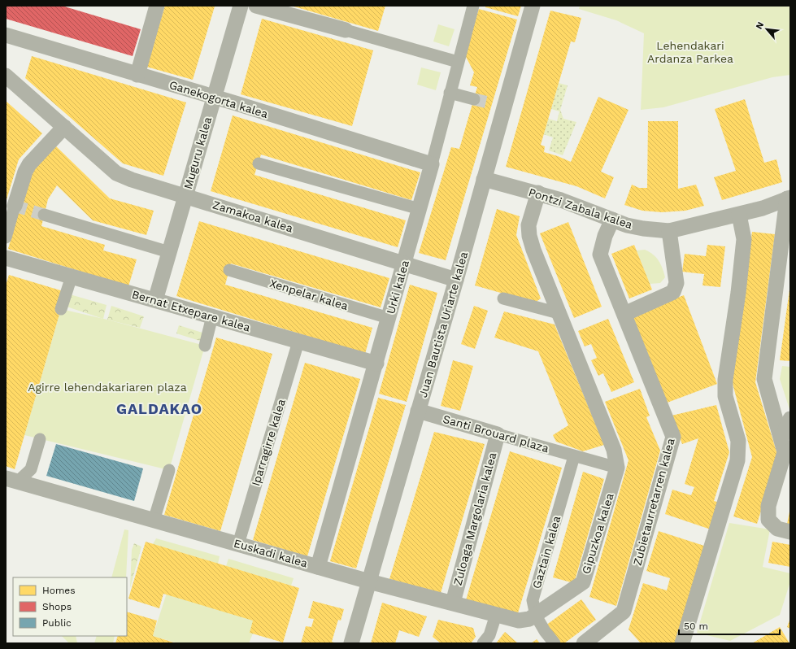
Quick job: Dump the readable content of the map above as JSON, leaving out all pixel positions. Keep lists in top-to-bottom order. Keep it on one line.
{"streets":{"street":["Ganekogorta kalea","Muguru kalea","Pontzi Zabala kalea","Zamakoa kalea","Urki kalea","Xenpelar kalea","Bernat Etxepare kalea","Juan Bautista Uriarte kalea","Santi Brouard plaza","Iparragirre kalea","Zubietaurretarren kalea","Zuloaga Margolaria kalea","Gipuzkoa kalea","Gaztain kalea","Euskadi kalea"]},"crossings":[["Ganekogorta kalea","Muguru kalea"],["Ganekogorta kalea","Urki kalea"],["Muguru kalea","Zamakoa kalea"],["Muguru kalea","Bernat Etxepare kalea"],["Pontzi Zabala kalea","Juan Bautista Uriarte kalea"],["Pontzi Zabala kalea","Zubietaurretarren kalea"],["Pontzi Zabala kalea","Gipuzkoa kalea"],["Zamakoa kalea","Urki kalea"],["Zamakoa kalea","Juan Bautista Uriarte kalea"],["Urki kalea","Xenpelar kalea"],["Urki kalea","Bernat Etxepare kalea"],["Urki kalea","Euskadi kalea"],["Bernat Etxepare kalea","Iparragirre kalea"],["Juan Bautista Uriarte kalea","Santi Brouard plaza"],["Juan Bautista Uriarte kalea","Euskadi kalea"],["Santi Brouard plaza","Zuloaga Margolaria kalea"],["Santi Brouard plaza","Gaztain kalea"],["Iparragirre kalea","Euskadi kalea"],["Zuloaga Margolaria kalea","Euskadi kalea"],["Gipuzkoa kalea","Gaztain kalea"],["Gipuzkoa kalea","Euskadi kalea"],["Gaztain kalea","Euskadi kalea"]],"districts":["GALDAKAO"],"parks":["Lehendakari Ardanza Parkea","Agirre lehendakariaren plaza"],"legend":["Homes","Shops","Public"],"scale_bar":"50 m","north":"top left"}
